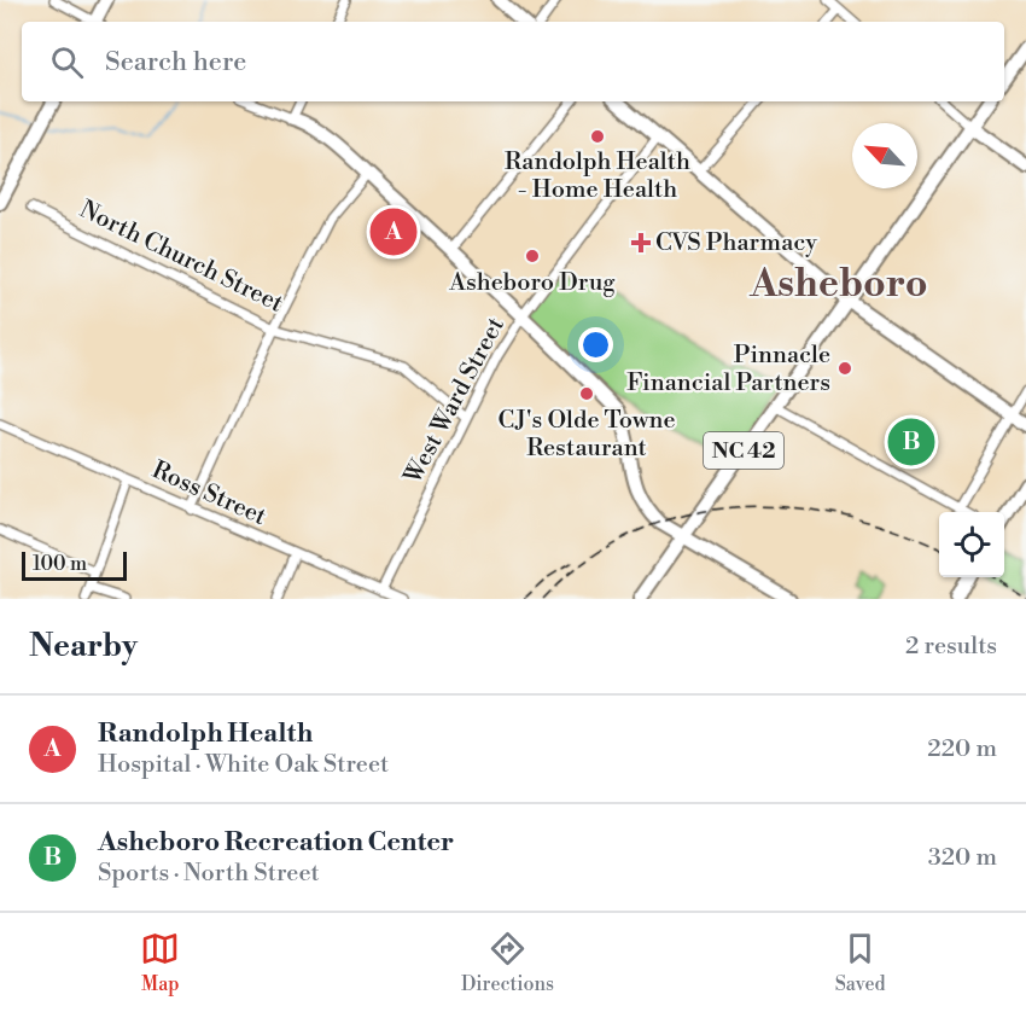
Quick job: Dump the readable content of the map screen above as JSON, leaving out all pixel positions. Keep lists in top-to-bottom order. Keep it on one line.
{"streets":{"main road":["NC 42"],"street":["North Church Street","West Ward Street","Ross Street"]},"crossings":[["North Church Street","West Ward Street"],["West Ward Street","Ross Street"]],"districts":["Asheboro"],"places":{"other":["Randolph Health - Home Health","Asheboro Drug","Pinnacle Financial Partners","CJ's Olde Towne Restaurant"],"health":["CVS Pharmacy"]},"scale_bar":"100 m","north":"top left","page":{"search":"Search here","pins":["A","B"],"scale":"100 m","heading":["Nearby","2 results"],"list":[{"mark":"A","name":"Randolph Health","note":"Hospital · White Oak Street","value":"220 m"},{"mark":"B","name":"Asheboro Recreation Center","note":"Sports · North Street","value":"320 m"}],"nav":["Map","Directions","Saved"]}}
